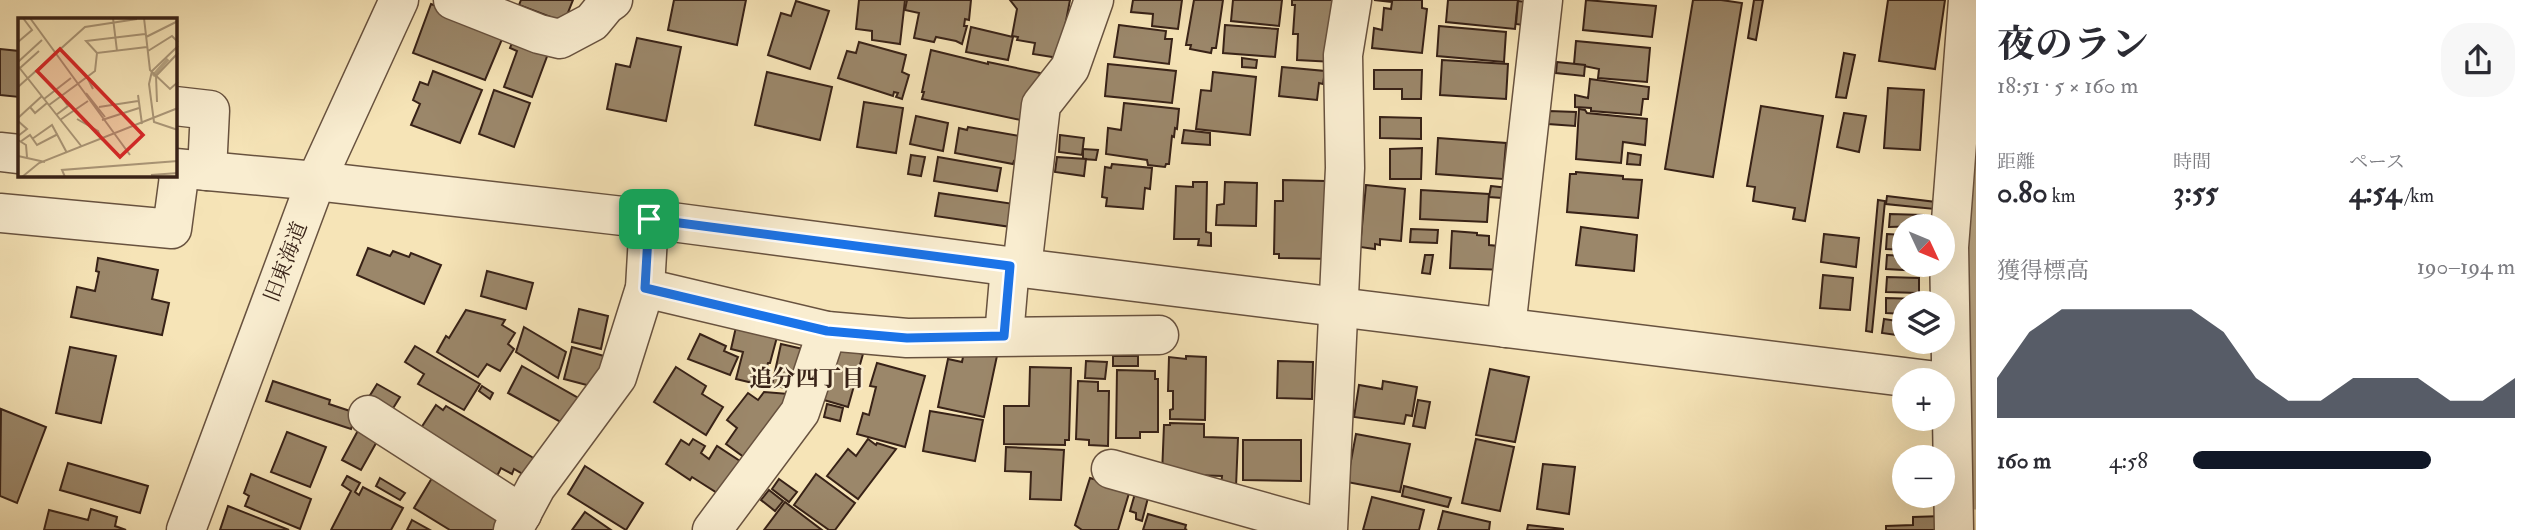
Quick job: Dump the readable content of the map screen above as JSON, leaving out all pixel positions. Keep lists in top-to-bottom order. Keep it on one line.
{"streets":{"street":["旧東海道"]},"districts":["追分四丁目"],"north":"bottom right","page":{"heading":["夜のラン","18:51 · 5 × 160 m"],"stats":[["距離","0.80 km"],["時間","3:55"],["ペース","4:54 /km"]],"map_buttons":["+","−"],"chart":["獲得標高","190–194 m"],"list":[{"name":"160 m","note":"4:58"}]}}
